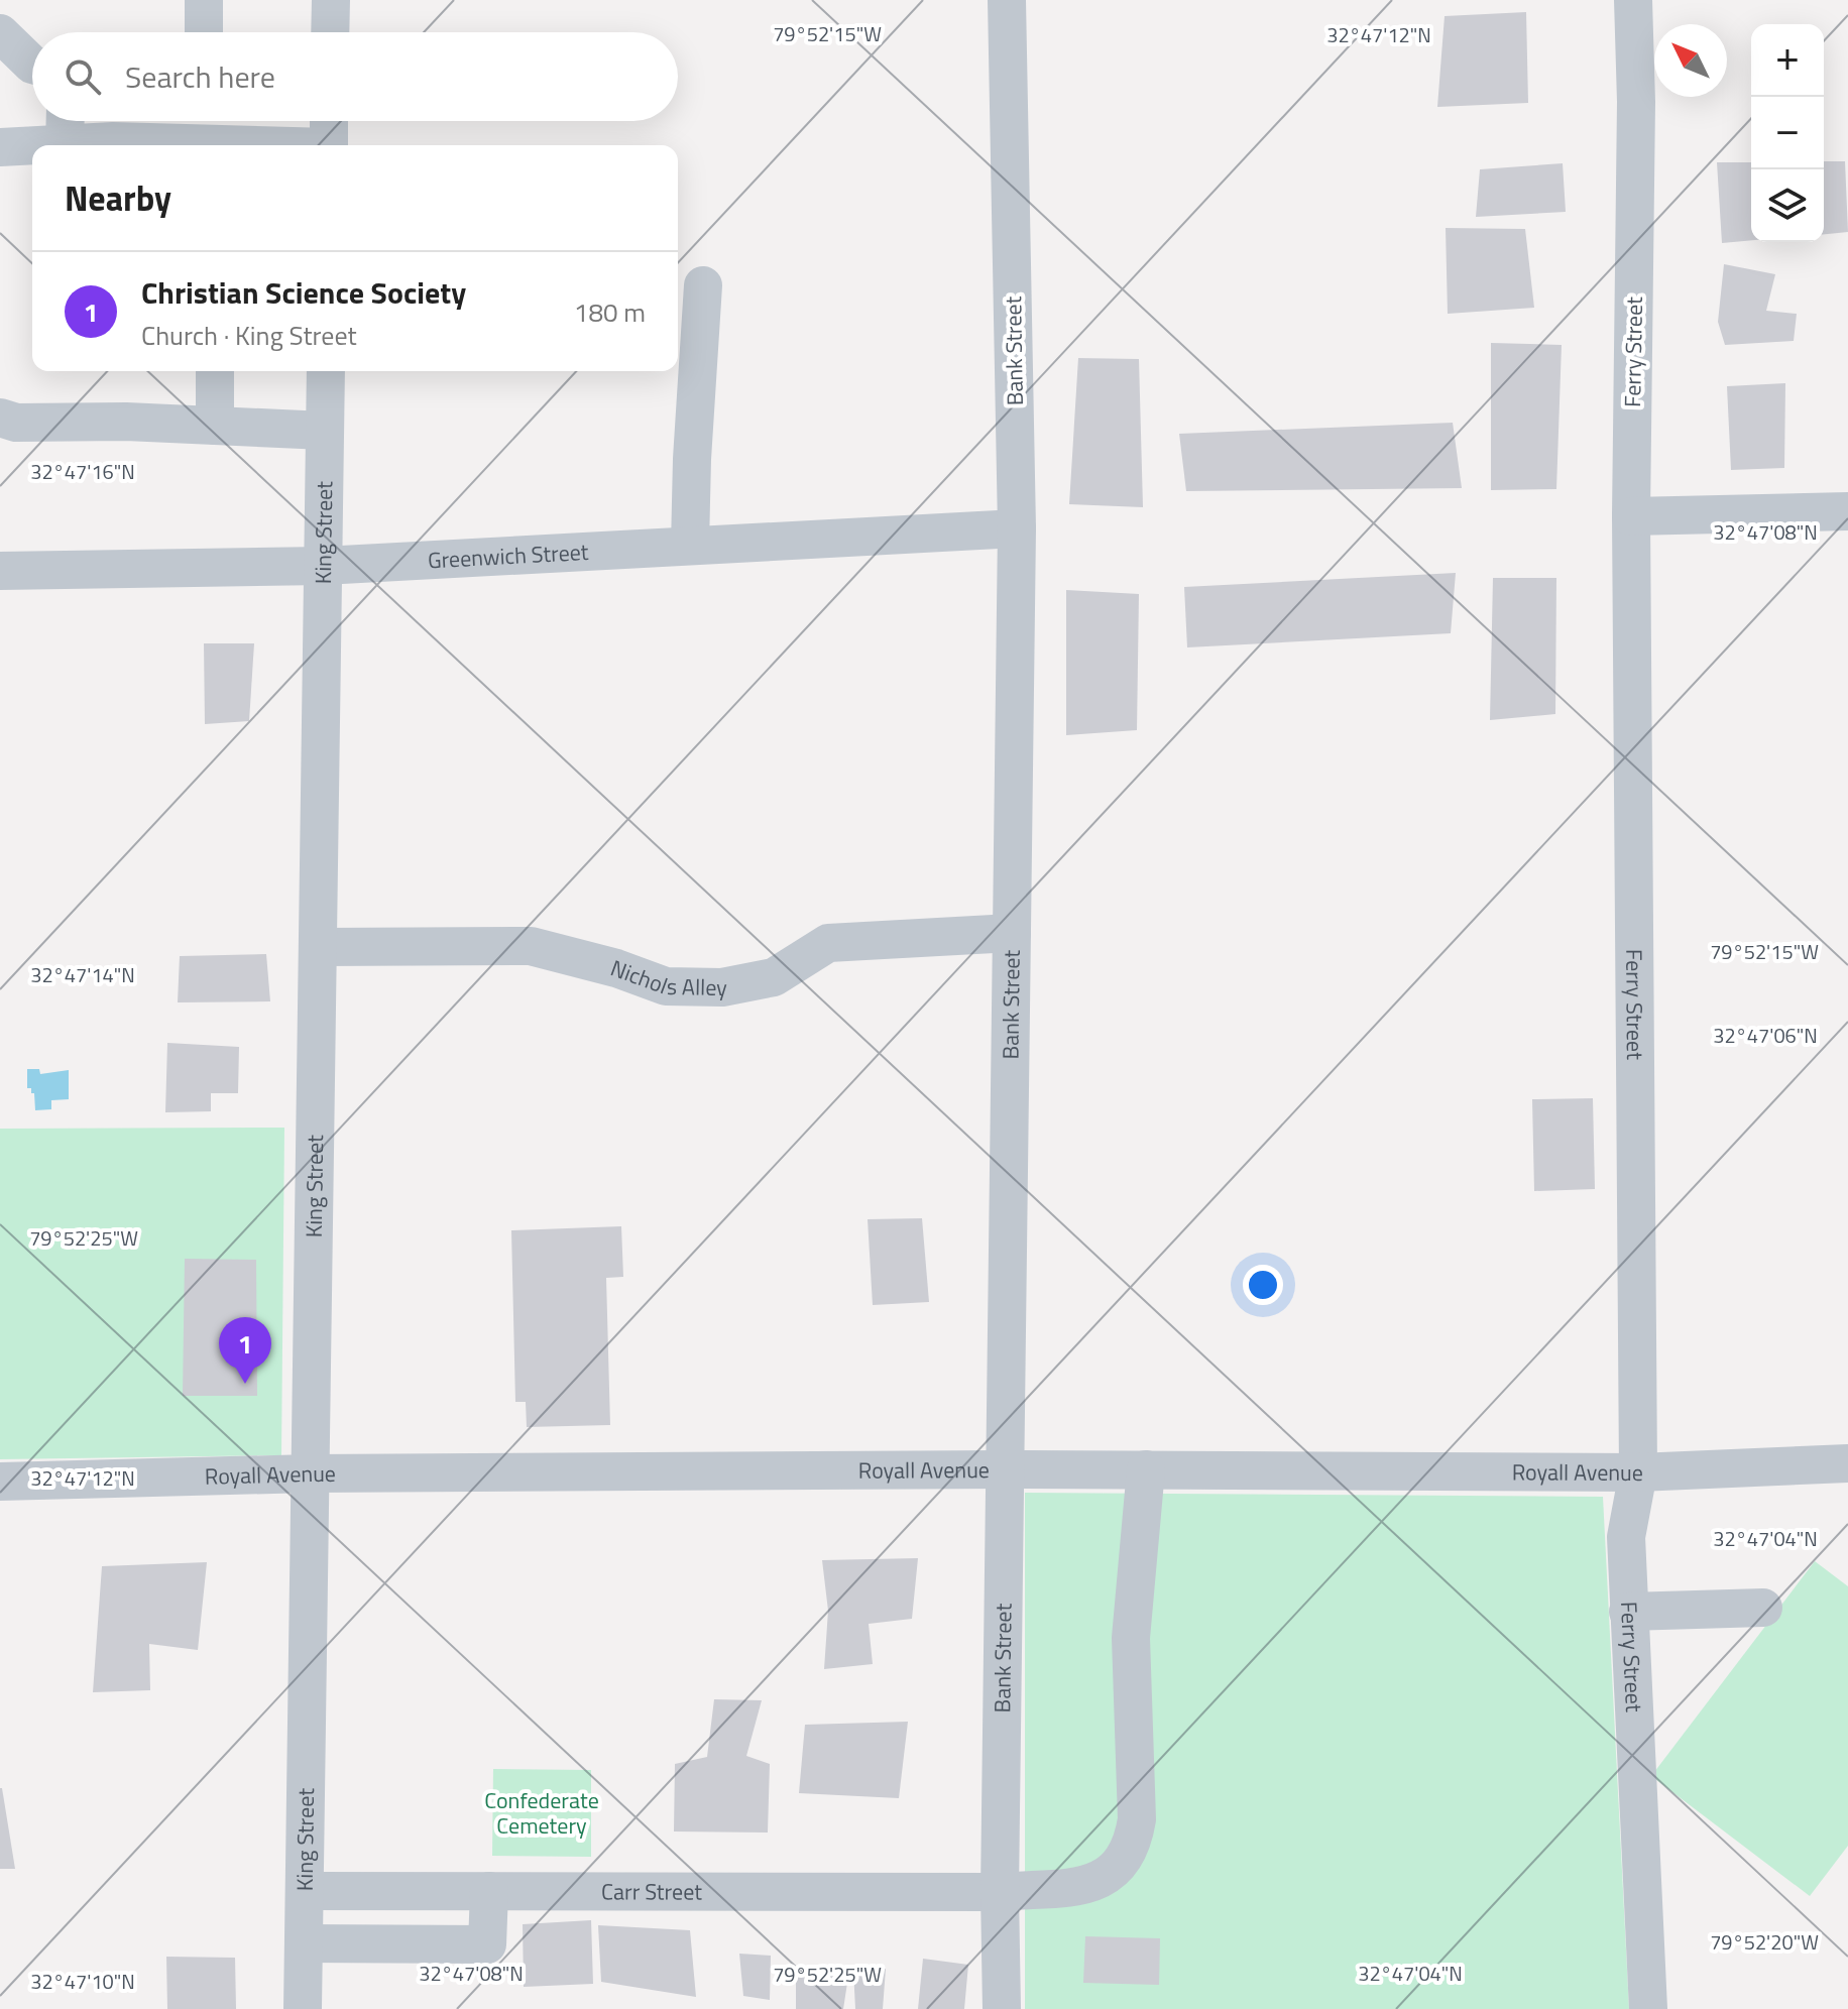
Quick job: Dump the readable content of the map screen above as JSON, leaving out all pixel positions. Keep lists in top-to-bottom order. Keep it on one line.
{"streets":{"street":["Bank Street","Ferry Street","King Street","Greenwich Street","Nichols Alley","Royall Avenue","Carr Street"]},"crossings":[["Bank Street","Greenwich Street"],["Bank Street","Nichols Alley"],["Bank Street","Royall Avenue"],["Bank Street","Carr Street"],["Ferry Street","Royall Avenue"],["King Street","Greenwich Street"],["King Street","Nichols Alley"],["King Street","Royall Avenue"],["King Street","Carr Street"],["Royall Avenue","Carr Street"]],"parks":["Confederate Cemetery"],"north":"top left","page":{"map_buttons":["+","−"],"search":"Search here","heading":"Nearby","list":[{"mark":"1","name":"Christian Science Society","note":"Church · King Street","value":"180 m"}],"pins":"1"},"coordinates":["79°52'15\"W","32°47'12\"N","32°47'16\"N","32°47'08\"N","32°47'14\"N","32°47'06\"N","79°52'25\"W","32°47'04\"N","79°52'20\"W","32°47'10\"N"]}
